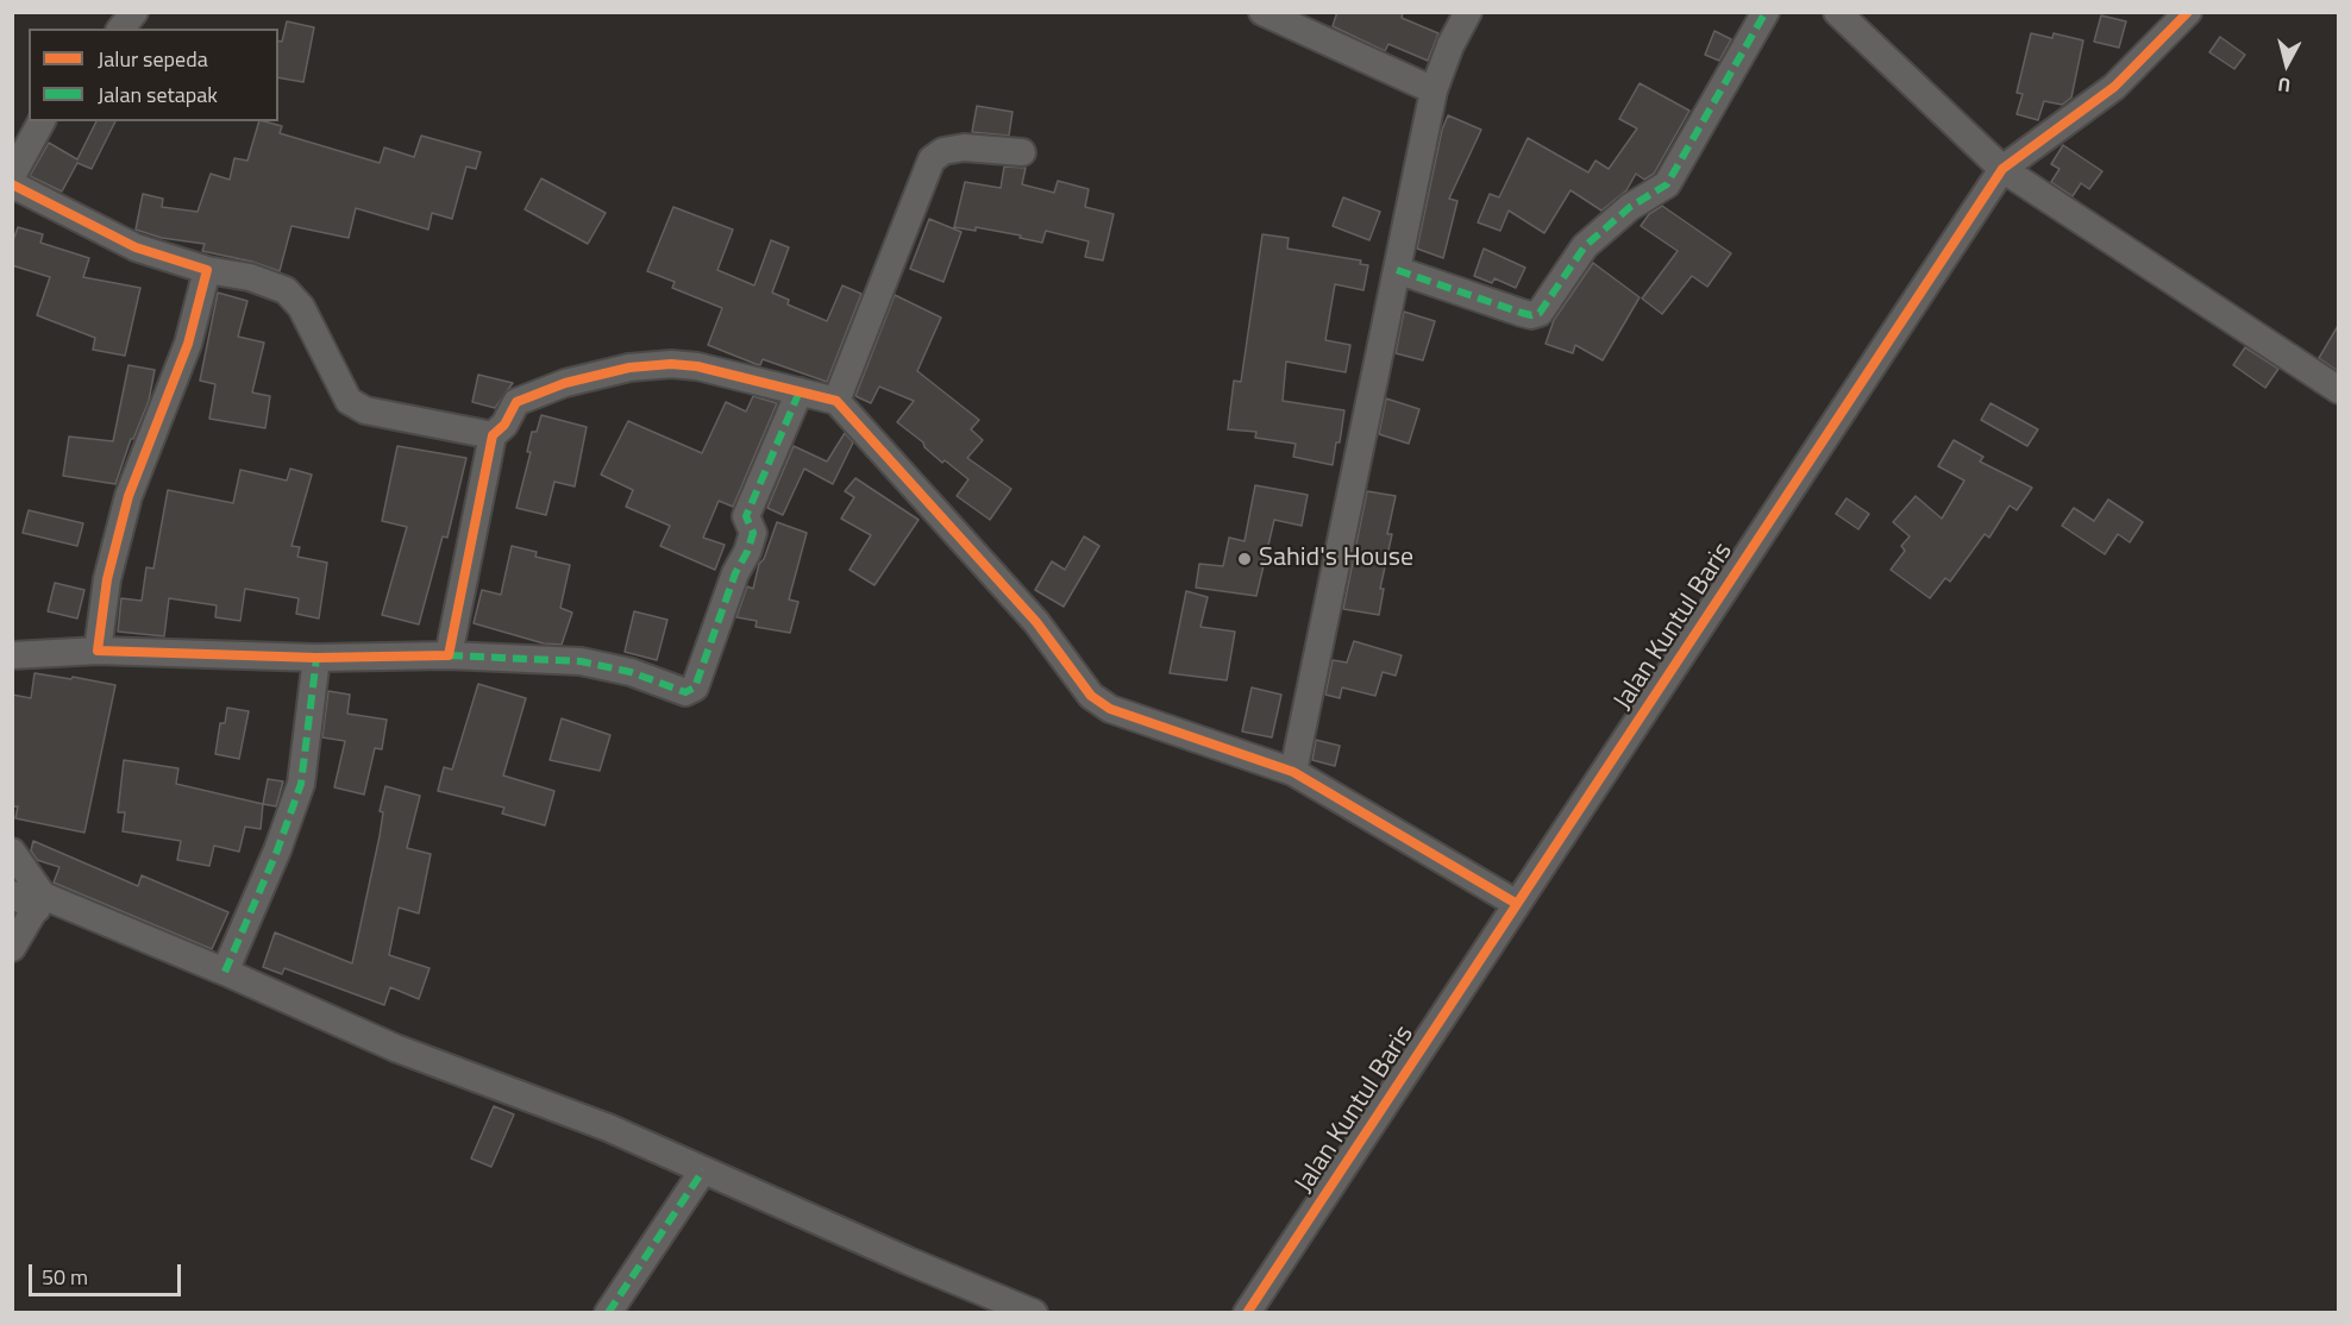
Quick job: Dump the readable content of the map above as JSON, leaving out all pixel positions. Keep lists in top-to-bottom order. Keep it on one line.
{"streets":{"street":["Jalan Kuntul Baris"]},"places":["Sahid's House"],"legend":["Jalur sepeda","Jalan setapak"],"scale_bar":"50 m","north":"bottom"}
